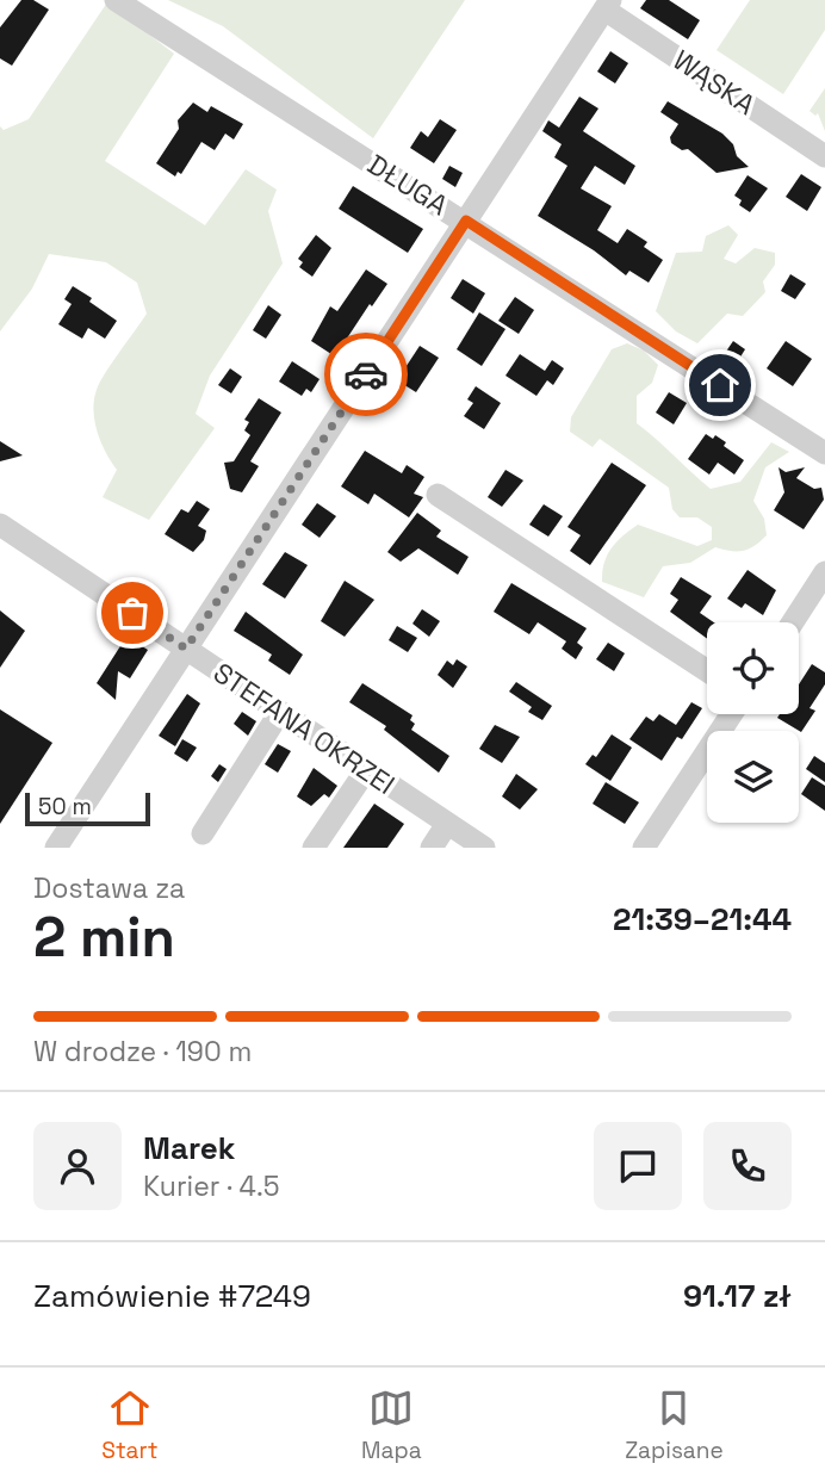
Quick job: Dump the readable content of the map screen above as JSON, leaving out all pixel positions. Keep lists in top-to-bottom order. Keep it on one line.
{"streets":{"street":["WĄSKA","DŁUGA","STEFANA OKRZEI"]},"scale_bar":"50 m","page":{"scale":"50 m","heading":["2 min","Dostawa za","21:39–21:44"],"panel":["Marek","Kurier · 4.5","Zamówienie #7249","91.17 zł"],"bar":"W drodze · 190 m","tabs":["Start","Mapa","Zapisane"]}}
